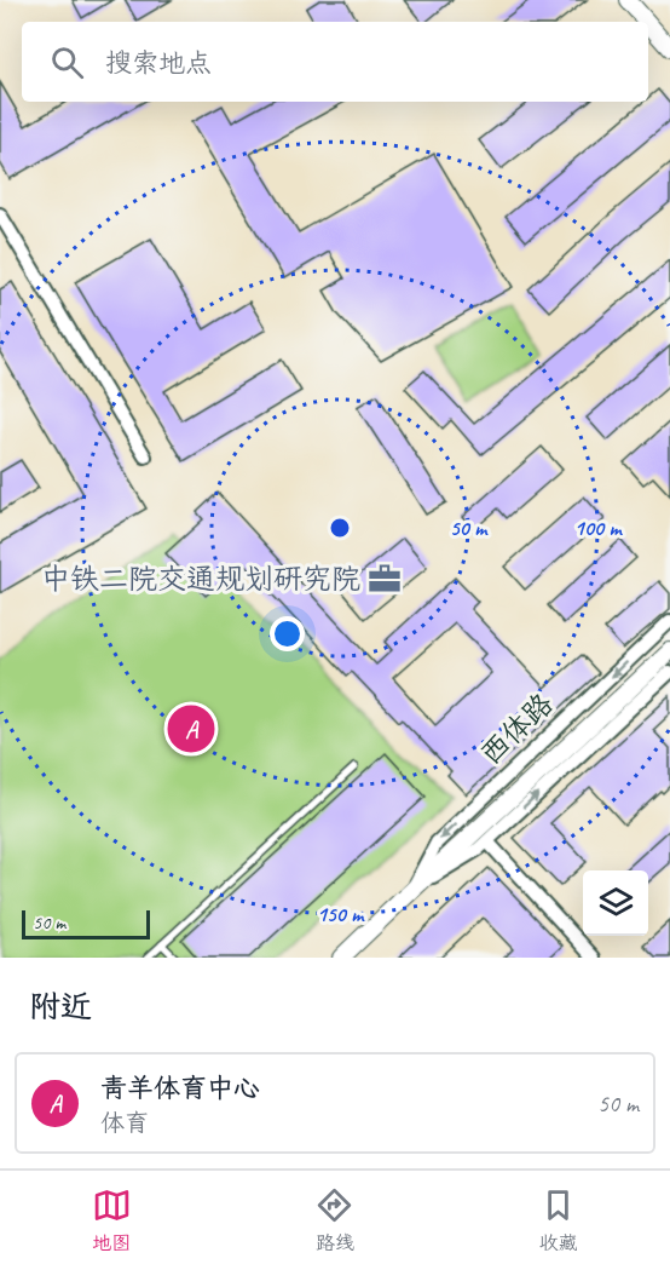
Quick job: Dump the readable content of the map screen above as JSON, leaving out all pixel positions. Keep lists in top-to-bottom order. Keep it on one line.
{"streets":{"street":["西体路"]},"places":{"office":["中铁二院交通规划研究院"]},"scale_bar":"50 m","page":{"search":"搜索地点","pins":"A","scale":"50 m","heading":"附近","list":[{"mark":"A","name":"青羊体育中心","note":"体育","value":"50 m"}],"nav":["地图","路线","收藏"]},"rings":["50 m","100 m","150 m"]}
